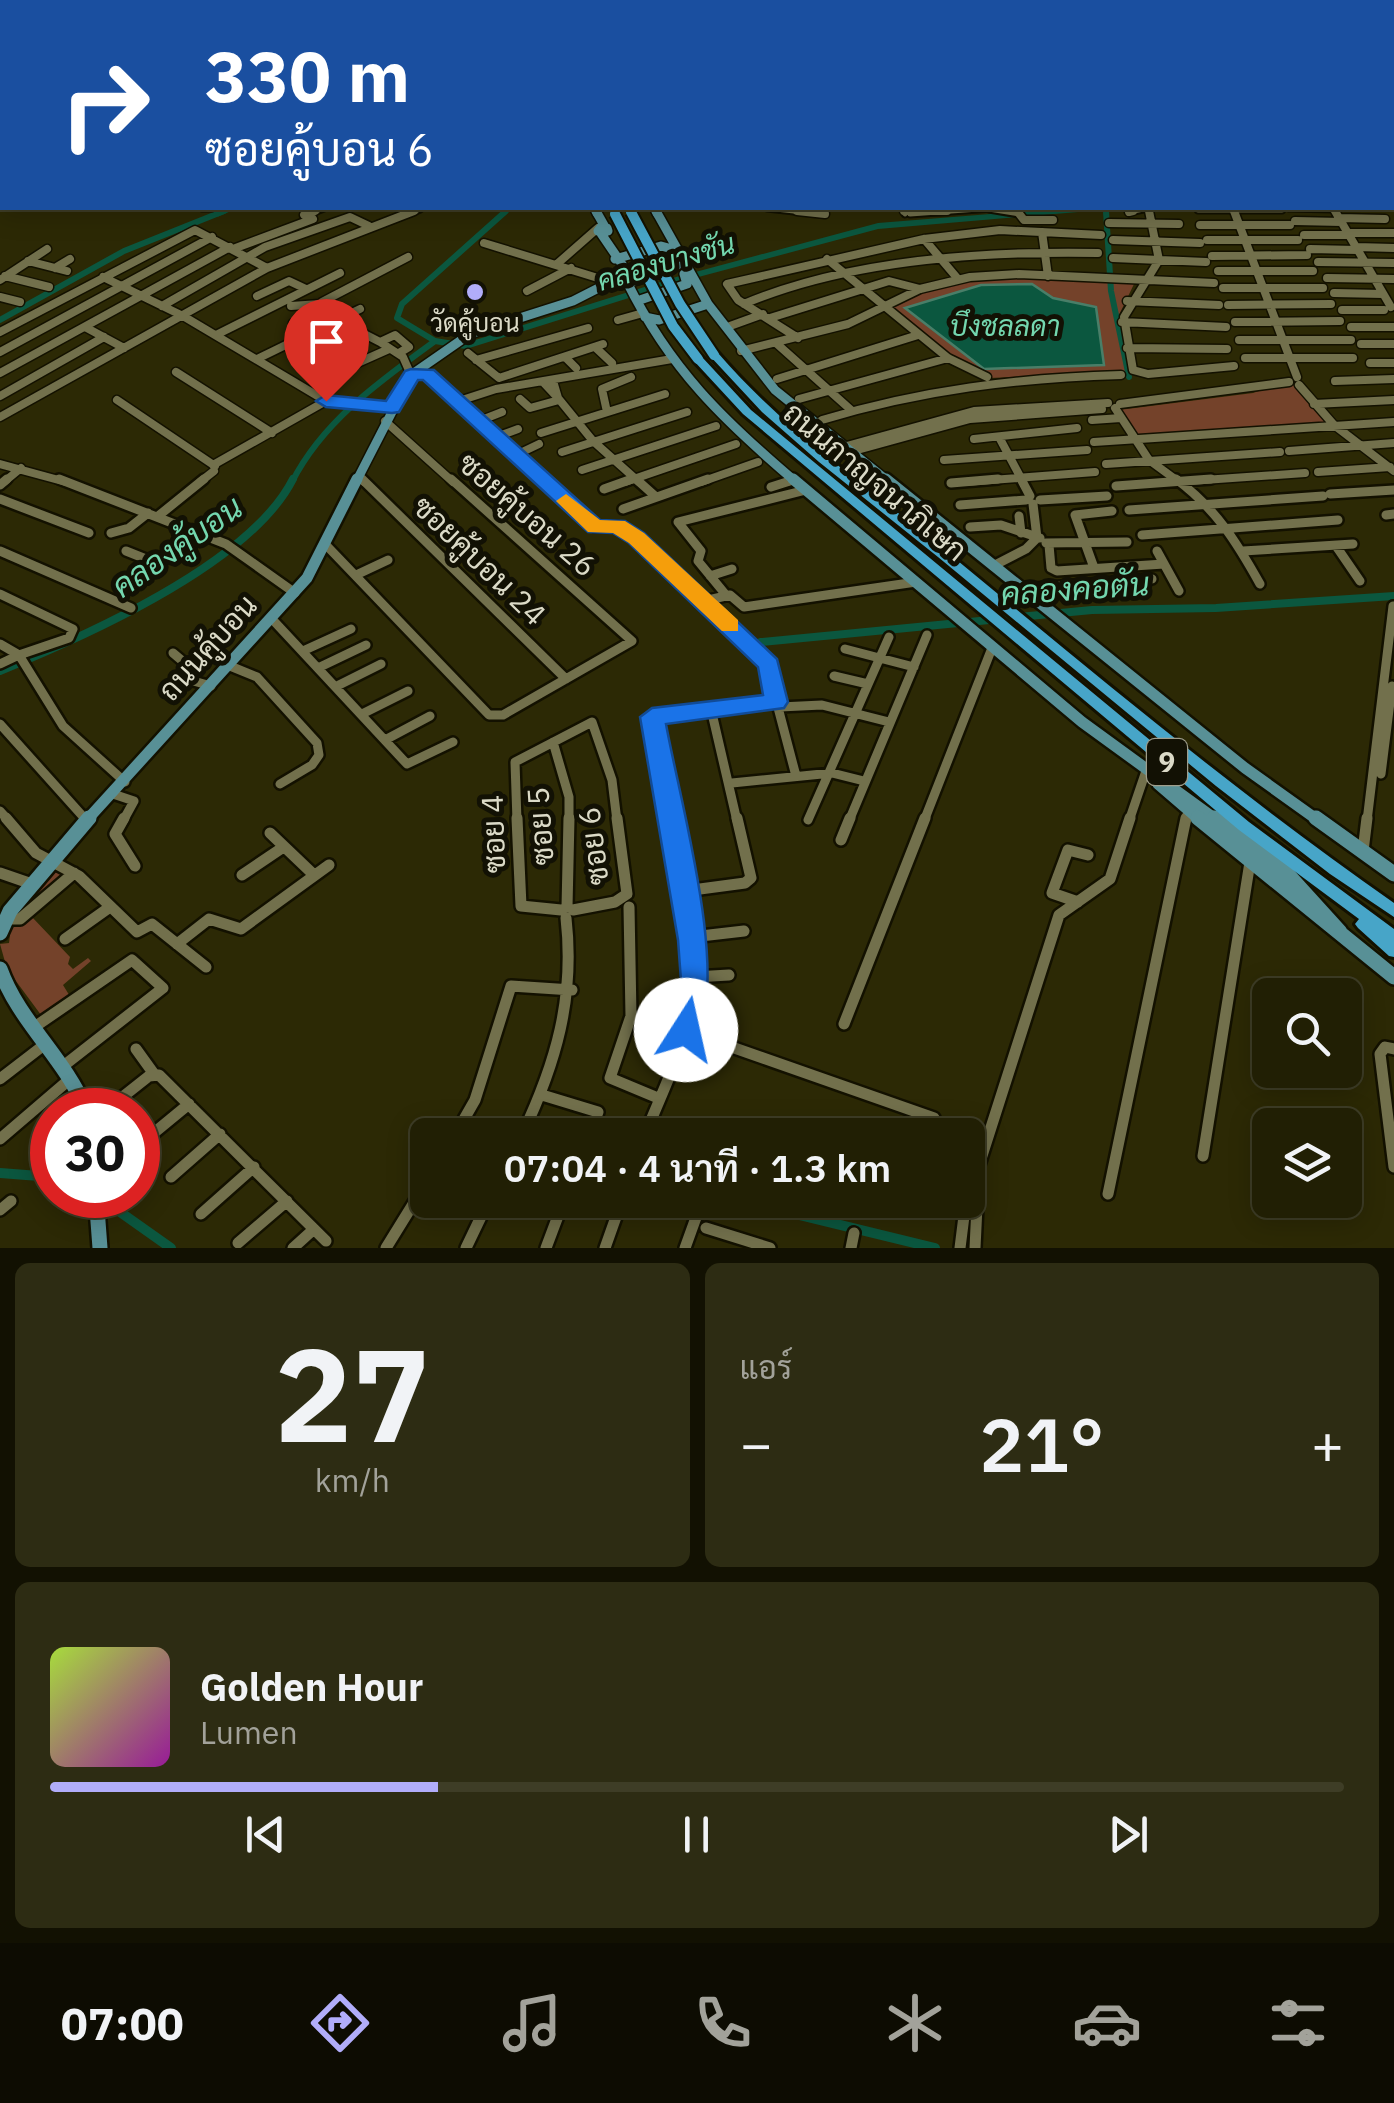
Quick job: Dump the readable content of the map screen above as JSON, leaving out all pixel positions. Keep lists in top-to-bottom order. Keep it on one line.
{"streets":{"highway":["ถนนกาญจนาภิเษก","9"],"main road":["ถนนคู้บอน"],"street":["ซอยคู้บอน 26","ซอยคู้บอน 24","ซอย 5","ซอย 4","ซอย 6"]},"crossings":[["ซอยคู้บอน 26","ซอยคู้บอน 24"],["ซอยคู้บอน 26","ถนนคู้บอน"],["ซอยคู้บอน 24","ถนนคู้บอน"],["ซอย 5","ซอย 4"],["ซอย 5","ซอย 6"],["ซอย 4","ซอย 6"]],"water":["คลองบางชัน","บึงชลลดา","คลองคู้บอน","คลองคอตัน"],"places":["วัดคู้บอน"],"page":{"turn":["330 m","ซอยคู้บอน 6"],"limit":"30","trip":"07:04 · 4 นาที · 1.3 km","tile":[["27","km/h"],"แอร์"],"heat":["−","21°","+"],"song":["Golden Hour","Lumen"],"tabs":"07:00"}}
